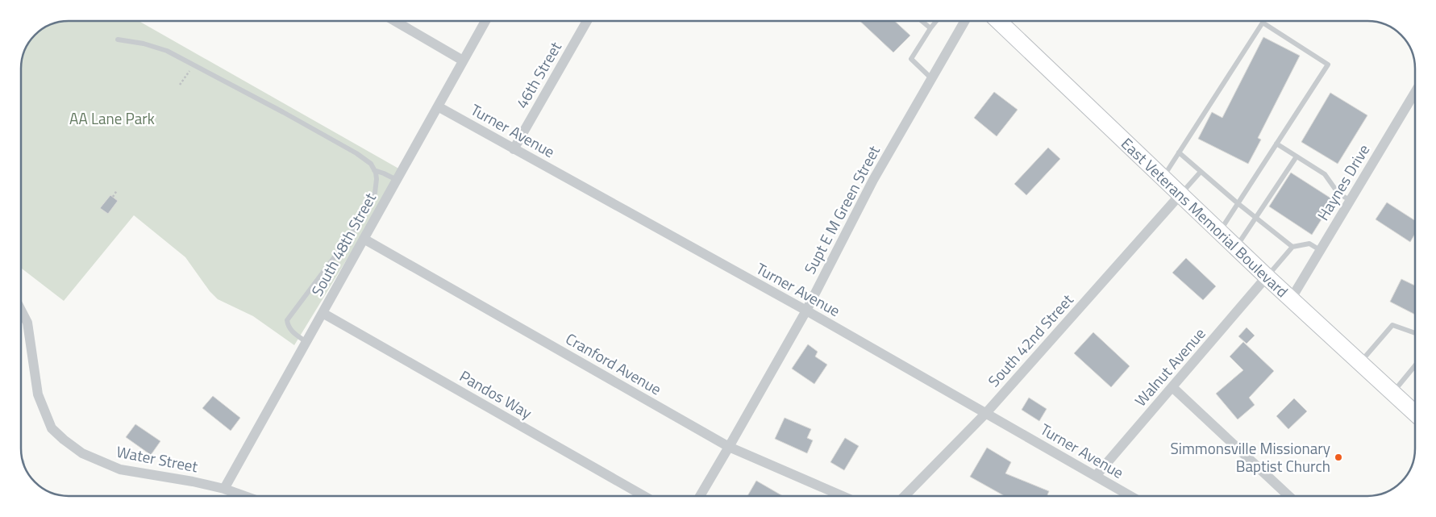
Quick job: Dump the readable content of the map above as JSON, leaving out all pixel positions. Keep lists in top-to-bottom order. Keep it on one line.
{"streets":{"main road":["East Veterans Memorial Boulevard"],"street":["46th Street","Turner Avenue","Haynes Drive","Supt E M Green Street","South 48th Street","South 42nd Street","Cranford Avenue","Walnut Avenue","Pandos Way","Water Street"]},"crossings":[["46th Street","Turner Avenue"],["Turner Avenue","Supt E M Green Street"],["Turner Avenue","South 48th Street"],["Turner Avenue","South 42nd Street"],["Turner Avenue","Walnut Avenue"],["Haynes Drive","East Veterans Memorial Boulevard"],["Supt E M Green Street","Cranford Avenue"],["East Veterans Memorial Boulevard","South 42nd Street"],["East Veterans Memorial Boulevard","Walnut Avenue"],["South 48th Street","Cranford Avenue"],["South 48th Street","Pandos Way"],["South 48th Street","Water Street"]],"parks":["AA Lane Park"],"places":["Simmonsville Missionary Baptist Church"]}
